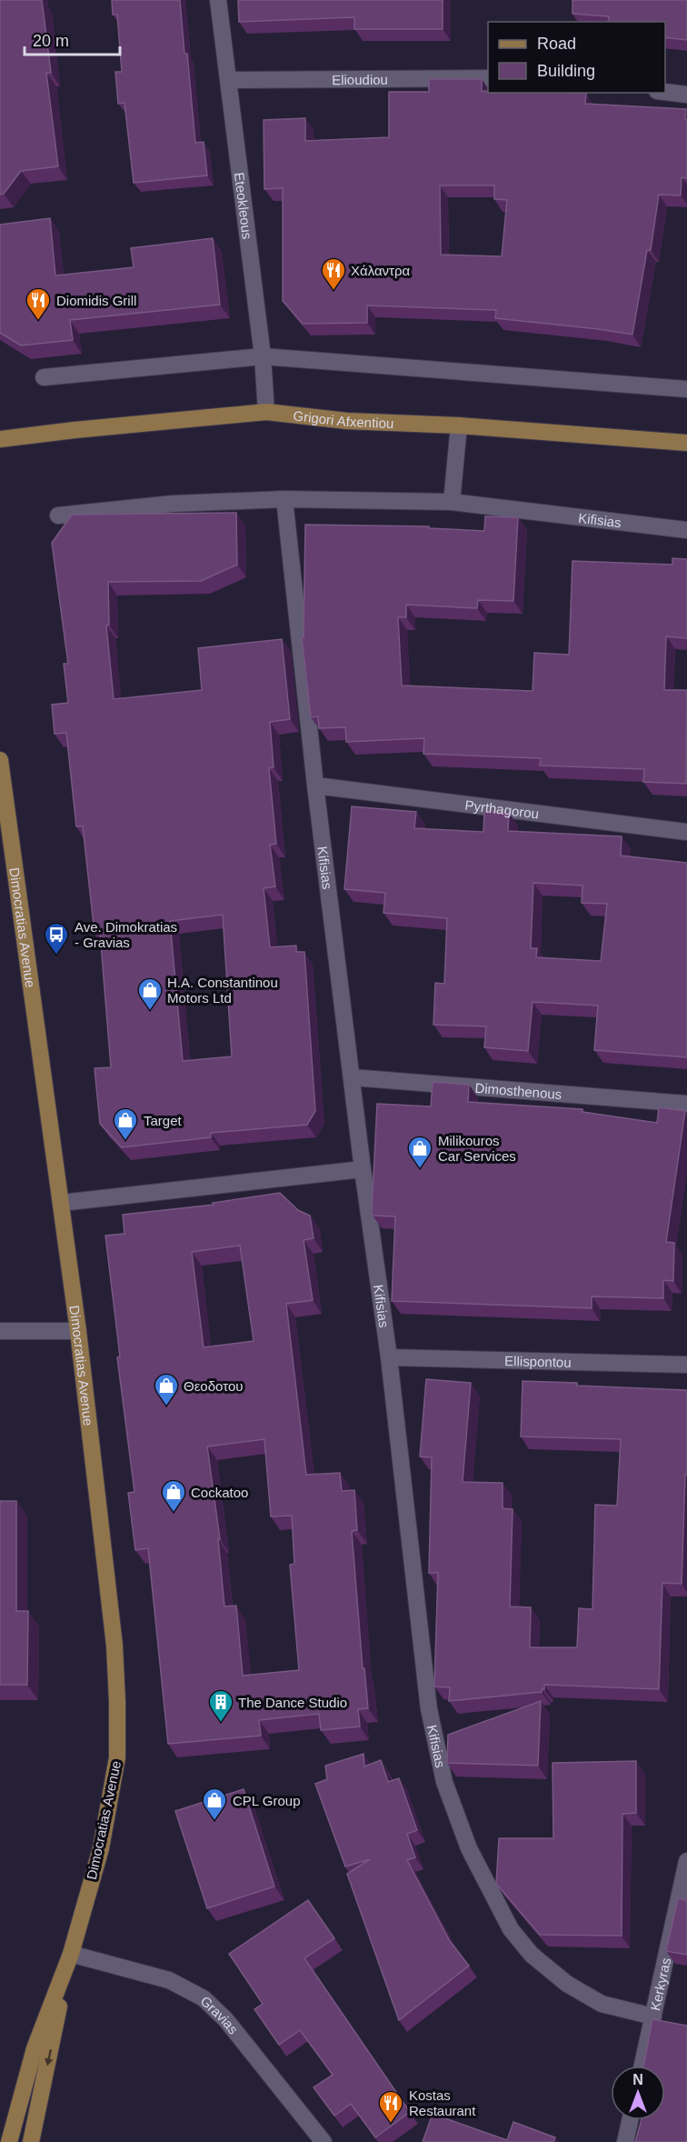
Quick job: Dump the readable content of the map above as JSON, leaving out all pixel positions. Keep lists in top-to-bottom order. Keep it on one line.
{"streets":{"main road":["Grigori Afxentiou","Dimocratias Avenue"],"street":["Elioudiou","Eteokleous","Kifisias","Pyrthagorou","Dimosthenous","Ellispontou","Kerkyras","Gravias"]},"crossings":[["Elioudiou","Eteokleous"],["Eteokleous","Grigori Afxentiou"],["Kifisias","Pyrthagorou"],["Kifisias","Dimosthenous"],["Kifisias","Ellispontou"],["Kifisias","Kerkyras"],["Dimocratias Avenue","Gravias"]],"places":{"restaurant":["Χάλαντρα","Diomidis Grill","Kostas Restaurant"],"bus stop":["Ave. Dimokratias - Gravias"],"shop":["H.A. Constantinou Motors Ltd","Target","Milikouros Car Services","Θεοδοτου","Cockatoo","CPL Group"],"building":["The Dance Studio"]},"legend":["Road","Building"],"scale_bar":"20 m","north":"top"}
